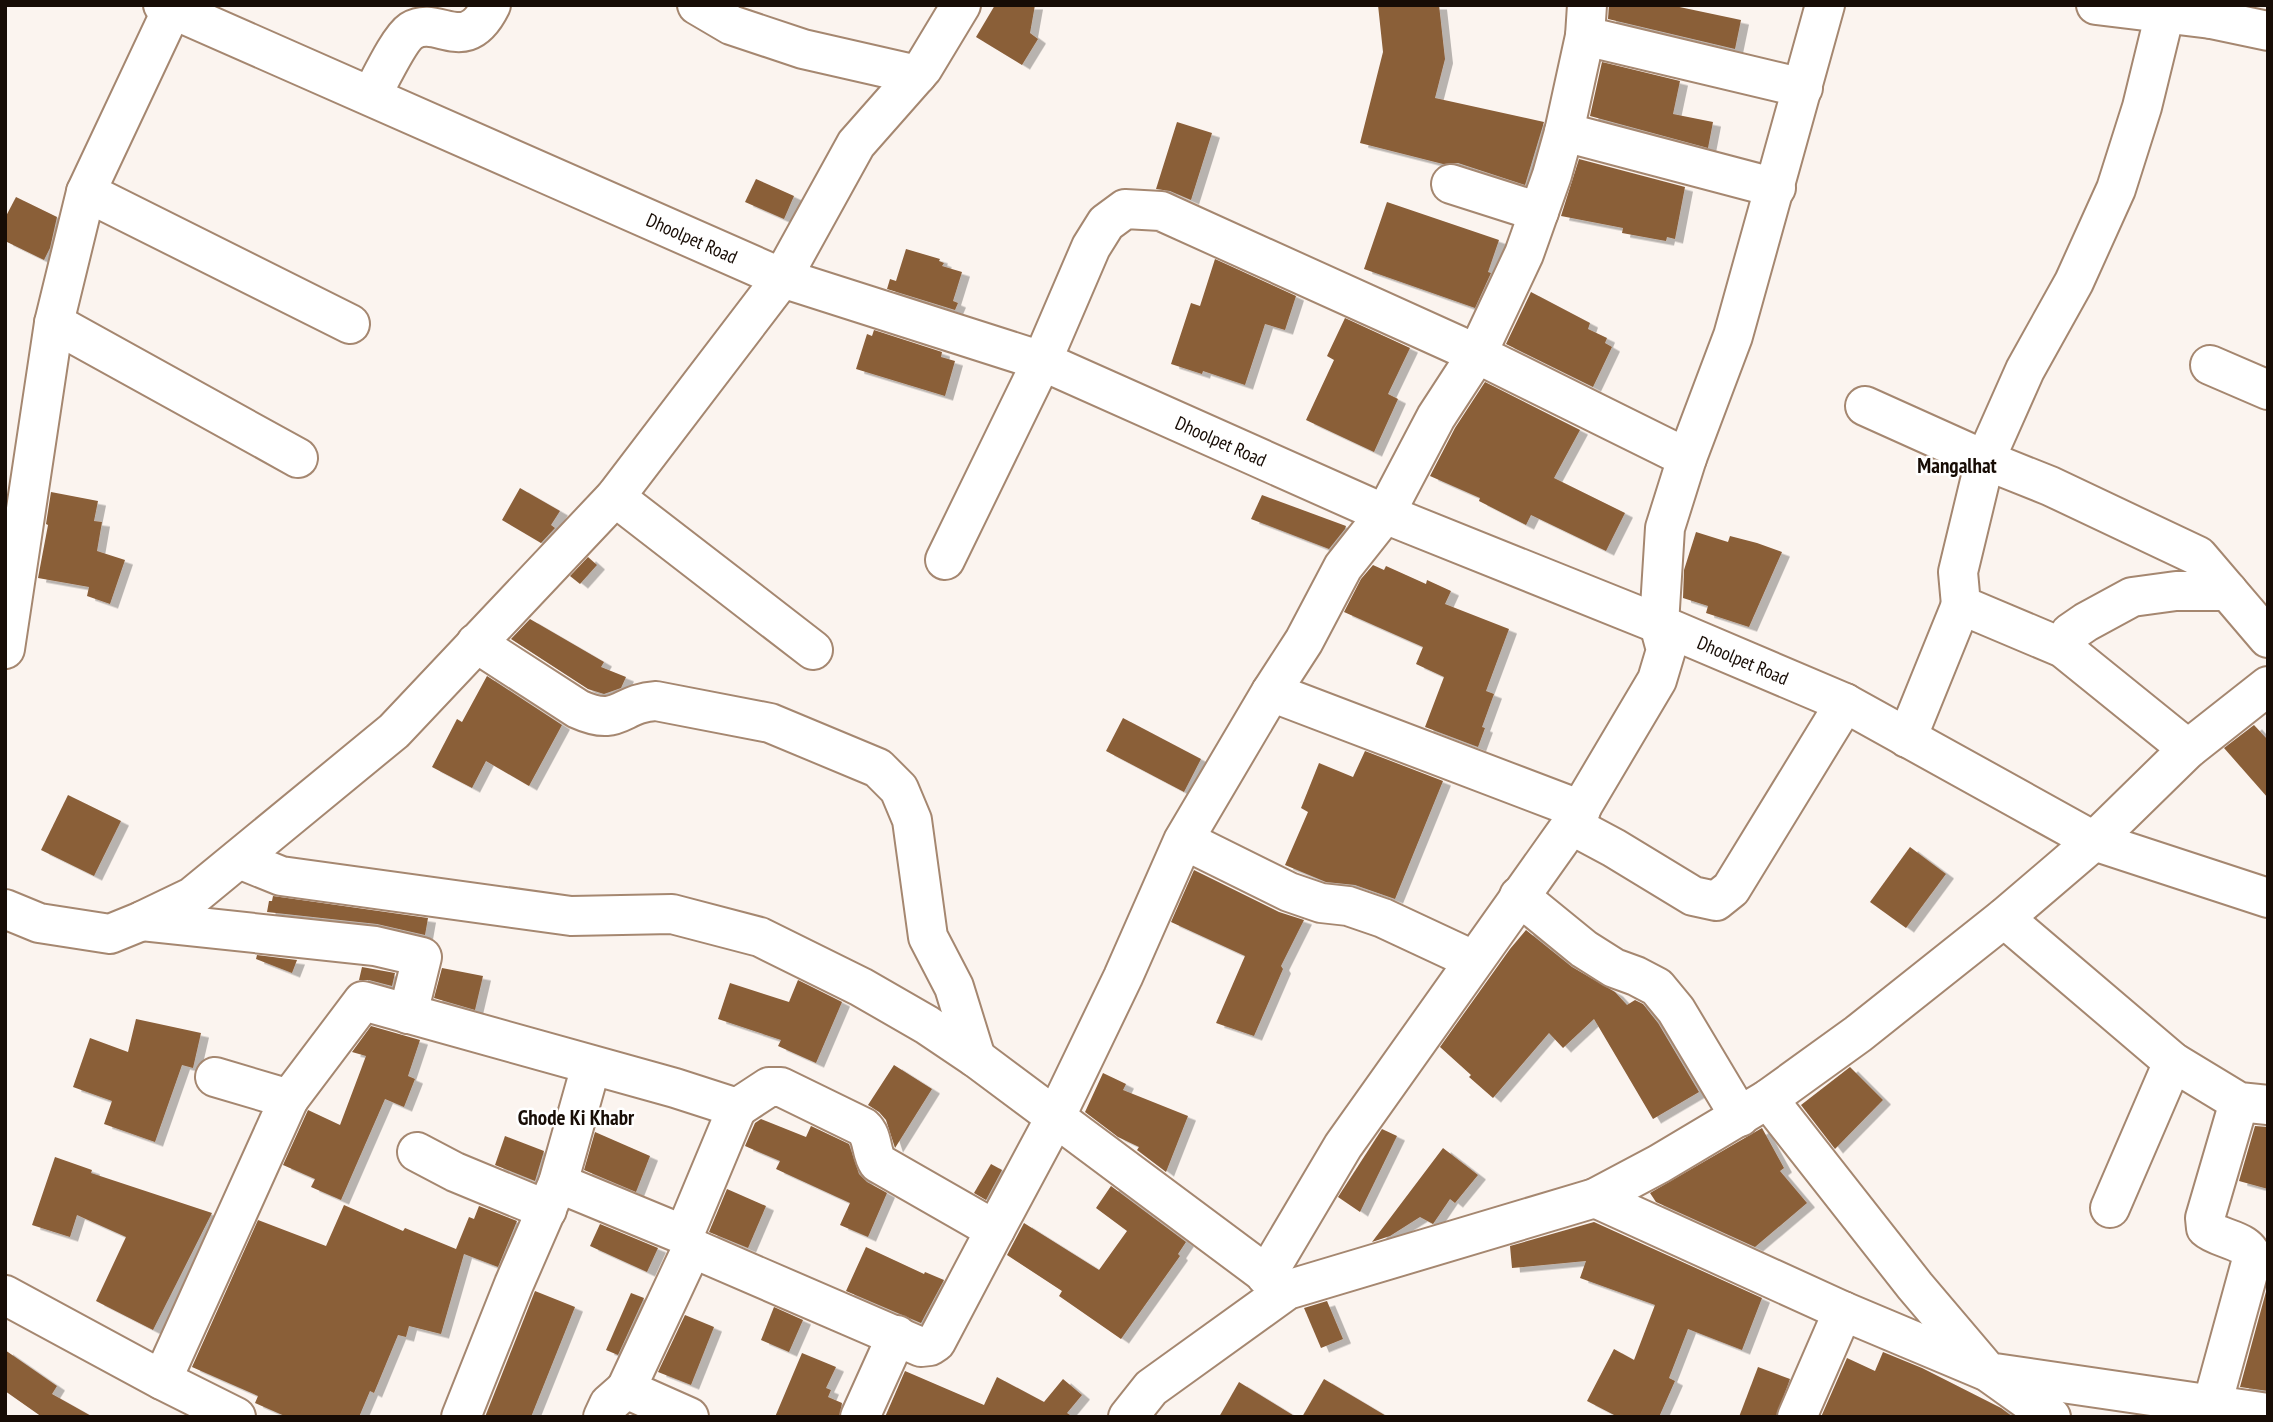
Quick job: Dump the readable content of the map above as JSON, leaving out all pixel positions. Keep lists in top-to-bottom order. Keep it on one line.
{"streets":{"street":["Dhoolpet Road"]},"districts":["Mangalhat","Ghode Ki Khabr"]}
